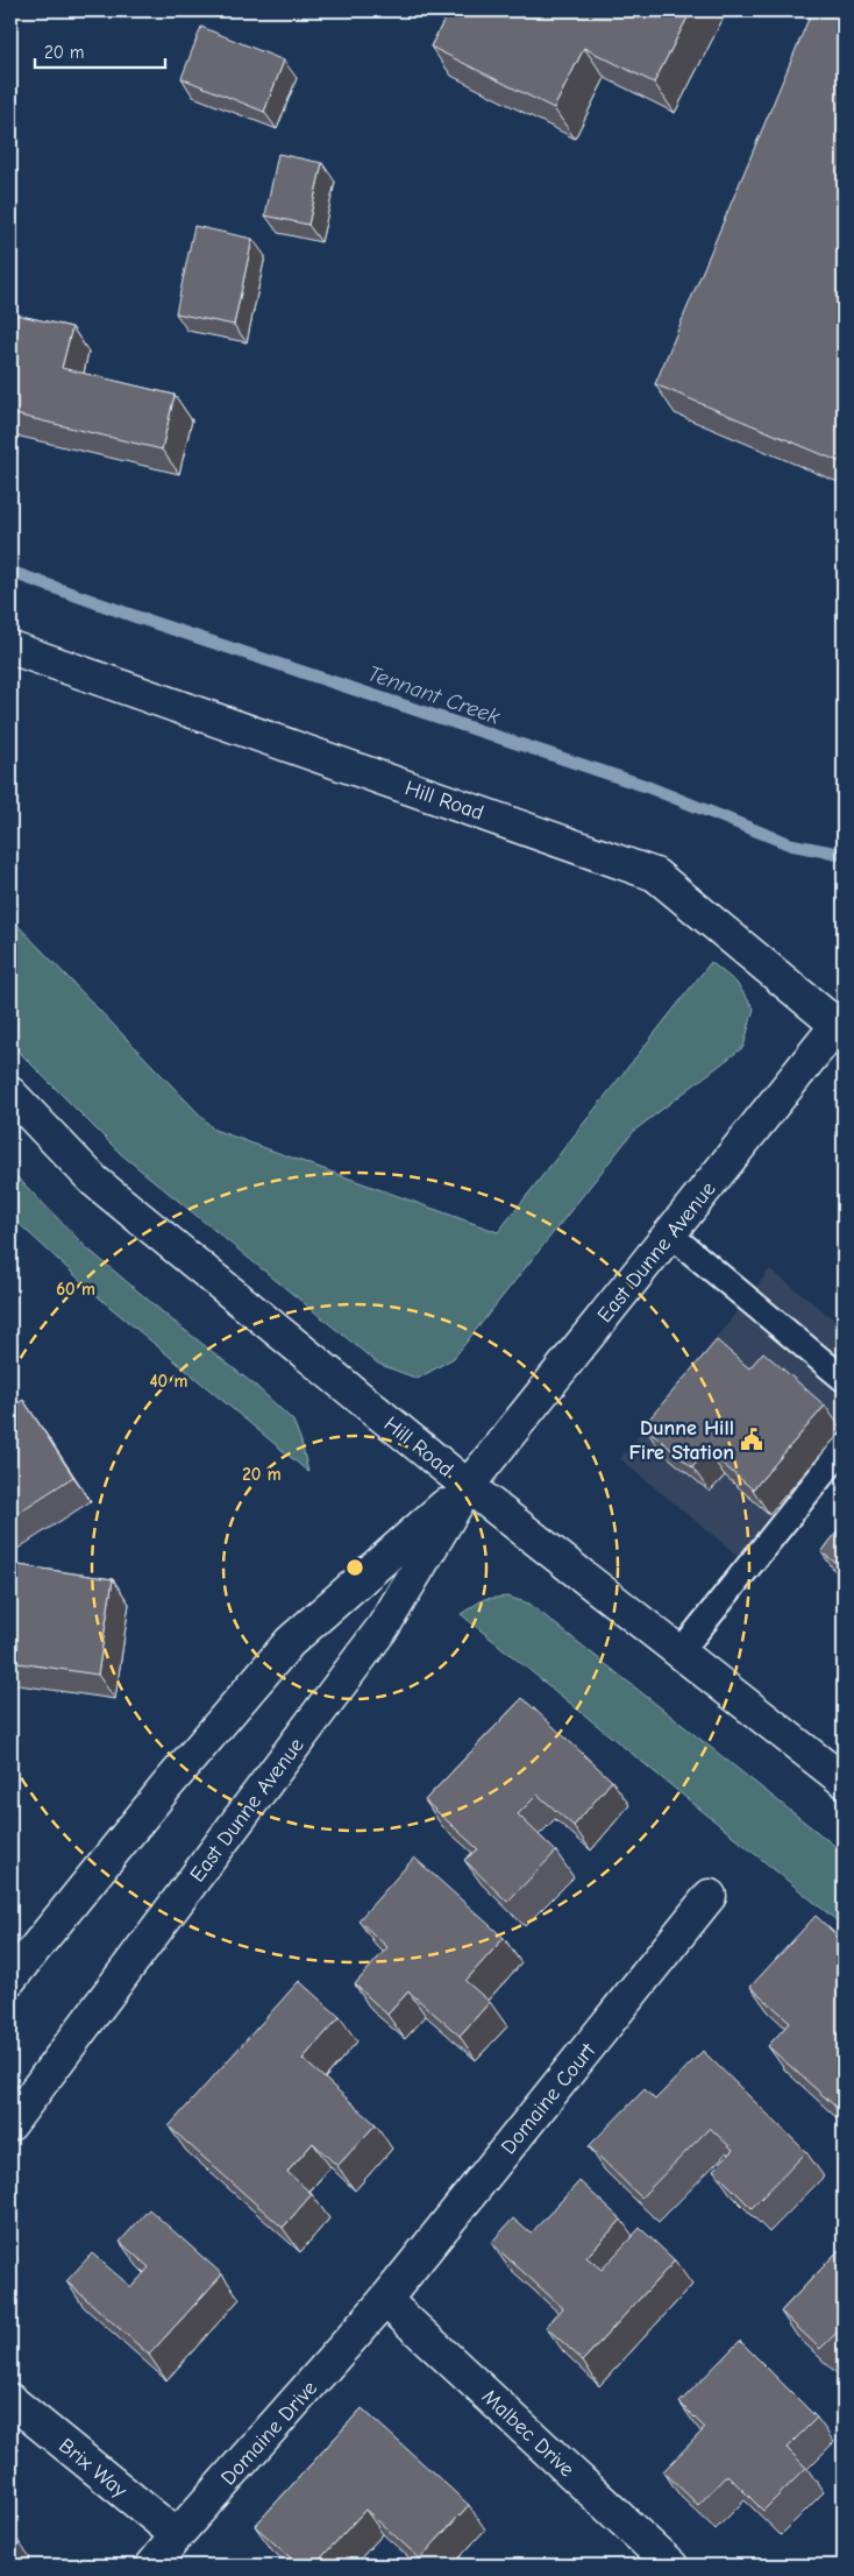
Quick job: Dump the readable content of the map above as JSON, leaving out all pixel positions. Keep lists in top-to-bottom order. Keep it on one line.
{"streets":{"street":["Hill Road","East Dunne Avenue","Domaine Court","Domaine Drive","Malbec Drive","Brix Way"]},"crossings":[["Hill Road","East Dunne Avenue"],["Domaine Court","Domaine Drive"],["Domaine Court","Malbec Drive"],["Domaine Drive","Malbec Drive"],["Domaine Drive","Brix Way"]],"water":["Tennant Creek"],"places":{"public building":["Dunne Hill Fire Station"]},"scale_bar":"20 m","rings":["60 m","40 m","20 m"]}
